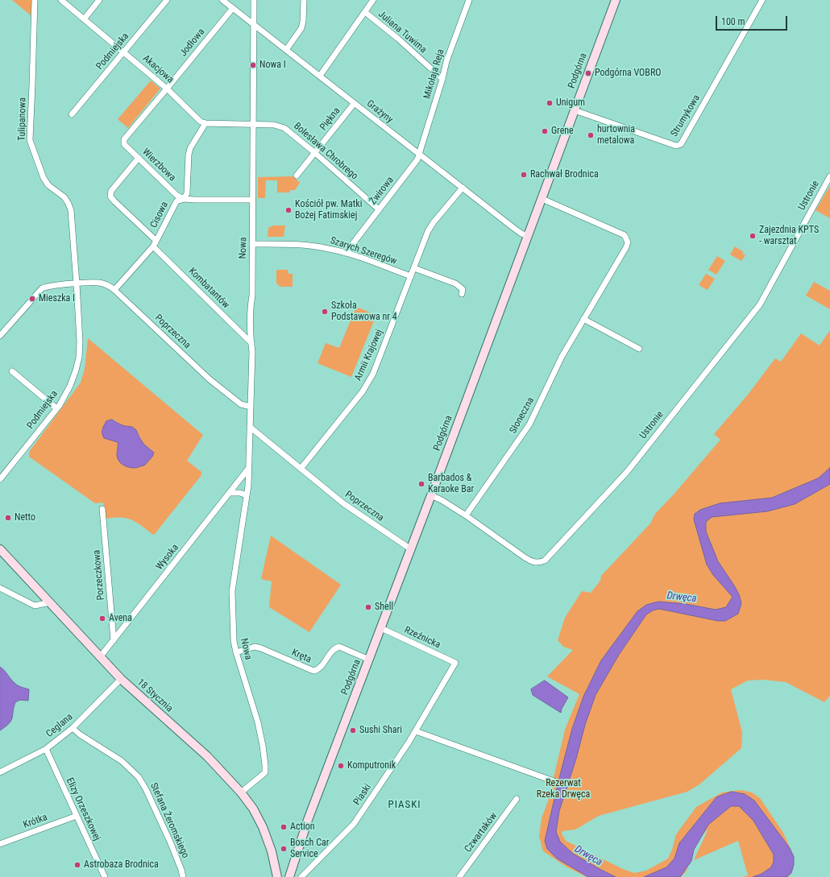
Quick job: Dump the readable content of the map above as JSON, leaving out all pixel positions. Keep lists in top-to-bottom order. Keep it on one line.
{"streets":{"main road":["Podgórna","18 Stycznia"],"street":["Juliana Tuwima","Jodłowa","Podmiejska","Akacjowa","Mikołaja Reja","Grażyny","Strumykowa","Tulipanowa","Piękna","Bolesława Chrobrego","Wierzbowa","Żwirowa","Ustronie","Cisowa","Nowa","Szarych Szeregów","Kombatantów","Poprzeczna","Armii Krajowej","Słoneczna","Wysoka","Porzeczkowa","Rzeźnicka","Kręta","Ceglana","Piaski","Elizy Orzeszkowej","Stefana Żeromskiego","Krótka","Czwartaków"]},"crossings":[["Juliana Tuwima","Mikołaja Reja"],["Jodłowa","Akacjowa"],["Jodłowa","Grażyny"],["Jodłowa","Wierzbowa"],["Podmiejska","Akacjowa"],["Podmiejska","Tulipanowa"],["Podmiejska","Poprzeczna"],["Akacjowa","Wierzbowa"],["Akacjowa","Cisowa"],["Podgórna","Grażyny"],["Podgórna","Strumykowa"],["Podgórna","Ustronie"],["Podgórna","Poprzeczna"],["Podgórna","Słoneczna"],["Podgórna","Rzeźnicka"],["Podgórna","Kręta"],["Mikołaja Reja","Grażyny"],["Mikołaja Reja","Żwirowa"],["Grażyny","Piękna"],["Grażyny","Żwirowa"],["Grażyny","Nowa"],["Grażyny","Armii Krajowej"],["Tulipanowa","Poprzeczna"],["Piękna","Bolesława Chrobrego"],["Bolesława Chrobrego","Żwirowa"],["Bolesława Chrobrego","Nowa"],["Wierzbowa","Cisowa"],["Wierzbowa","Nowa"],["Żwirowa","Szarych Szeregów"],["Ustronie","Słoneczna"],["Cisowa","Kombatantów"],["Cisowa","Poprzeczna"],["Nowa","Szarych Szeregów"],["Nowa","Kombatantów"],["Nowa","Poprzeczna"],["Nowa","Wysoka"],["Nowa","Kręta"],["Nowa","18 Stycznia"],["Szarych Szeregów","Armii Krajowej"],["Poprzeczna","Armii Krajowej"],["Wysoka","Porzeczkowa"],["Wysoka","18 Stycznia"],["Rzeźnicka","Piaski"],["18 Stycznia","Ceglana"],["Ceglana","Elizy Orzeszkowej"],["Ceglana","Stefana Żeromskiego"],["Elizy Orzeszkowej","Krótka"]],"districts":["PIASKI"],"water":["Drwęca"],"parks":["Rezerwat Rzeka Drwęca"],"places":["Nowa I","Podgórna VOBRO","Unigum","Grene","hurtownia metalowa","Rachwał Brodnica","Kościół pw. Matki Bożej Fatimskiej","Zajezdnia KPTS - warsztat","Mieszka I","Szkoła Podstawowa nr 4","Barbados & Karaoke Bar","Netto","Shell","Avena","Sushi Shari","Komputronik","Action","Bosch Car Service","Astrobaza Brodnica"],"scale_bar":"100 m"}
